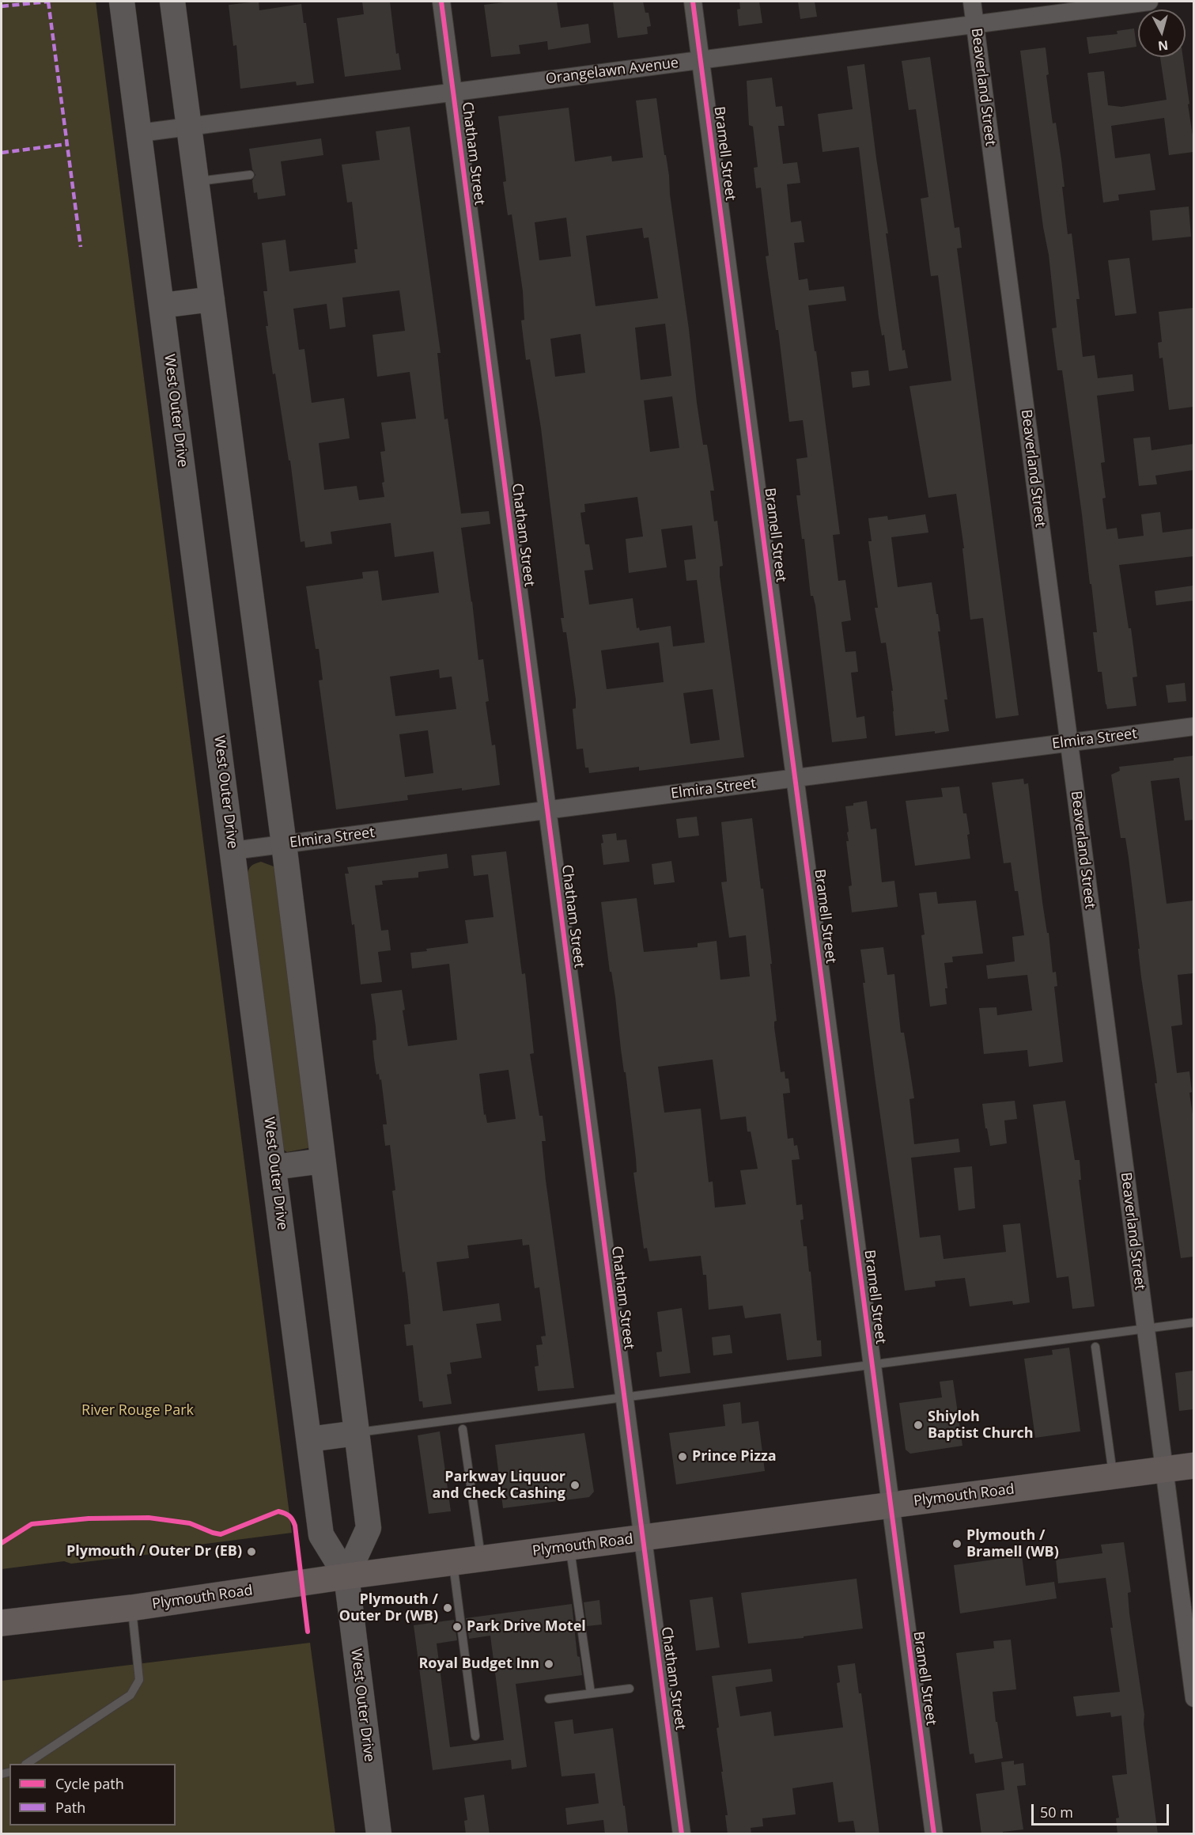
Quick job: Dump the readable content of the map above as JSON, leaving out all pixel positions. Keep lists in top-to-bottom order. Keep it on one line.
{"streets":{"main road":["West Outer Drive","Plymouth Road"],"street":["Orangelawn Avenue","Beaverland Street","Chatham Street","Bramell Street","Elmira Street"]},"crossings":[["Orangelawn Avenue","Beaverland Street"],["Orangelawn Avenue","Chatham Street"],["Orangelawn Avenue","Bramell Street"],["Orangelawn Avenue","West Outer Drive"],["Beaverland Street","Elmira Street"],["Beaverland Street","Plymouth Road"],["Chatham Street","Elmira Street"],["Chatham Street","Plymouth Road"],["Bramell Street","Elmira Street"],["Bramell Street","Plymouth Road"],["West Outer Drive","Elmira Street"],["West Outer Drive","Plymouth Road"]],"parks":["River Rouge Park"],"places":["Shiyloh Baptist Church","Prince Pizza","Parkway Liquuor and Check Cashing","Plymouth / Bramell (WB)","Plymouth / Outer Dr (EB)","Plymouth / Outer Dr (WB)","Park Drive Motel","Royal Budget Inn"],"legend":["Cycle path","Path"],"scale_bar":"50 m","north":"bottom"}
